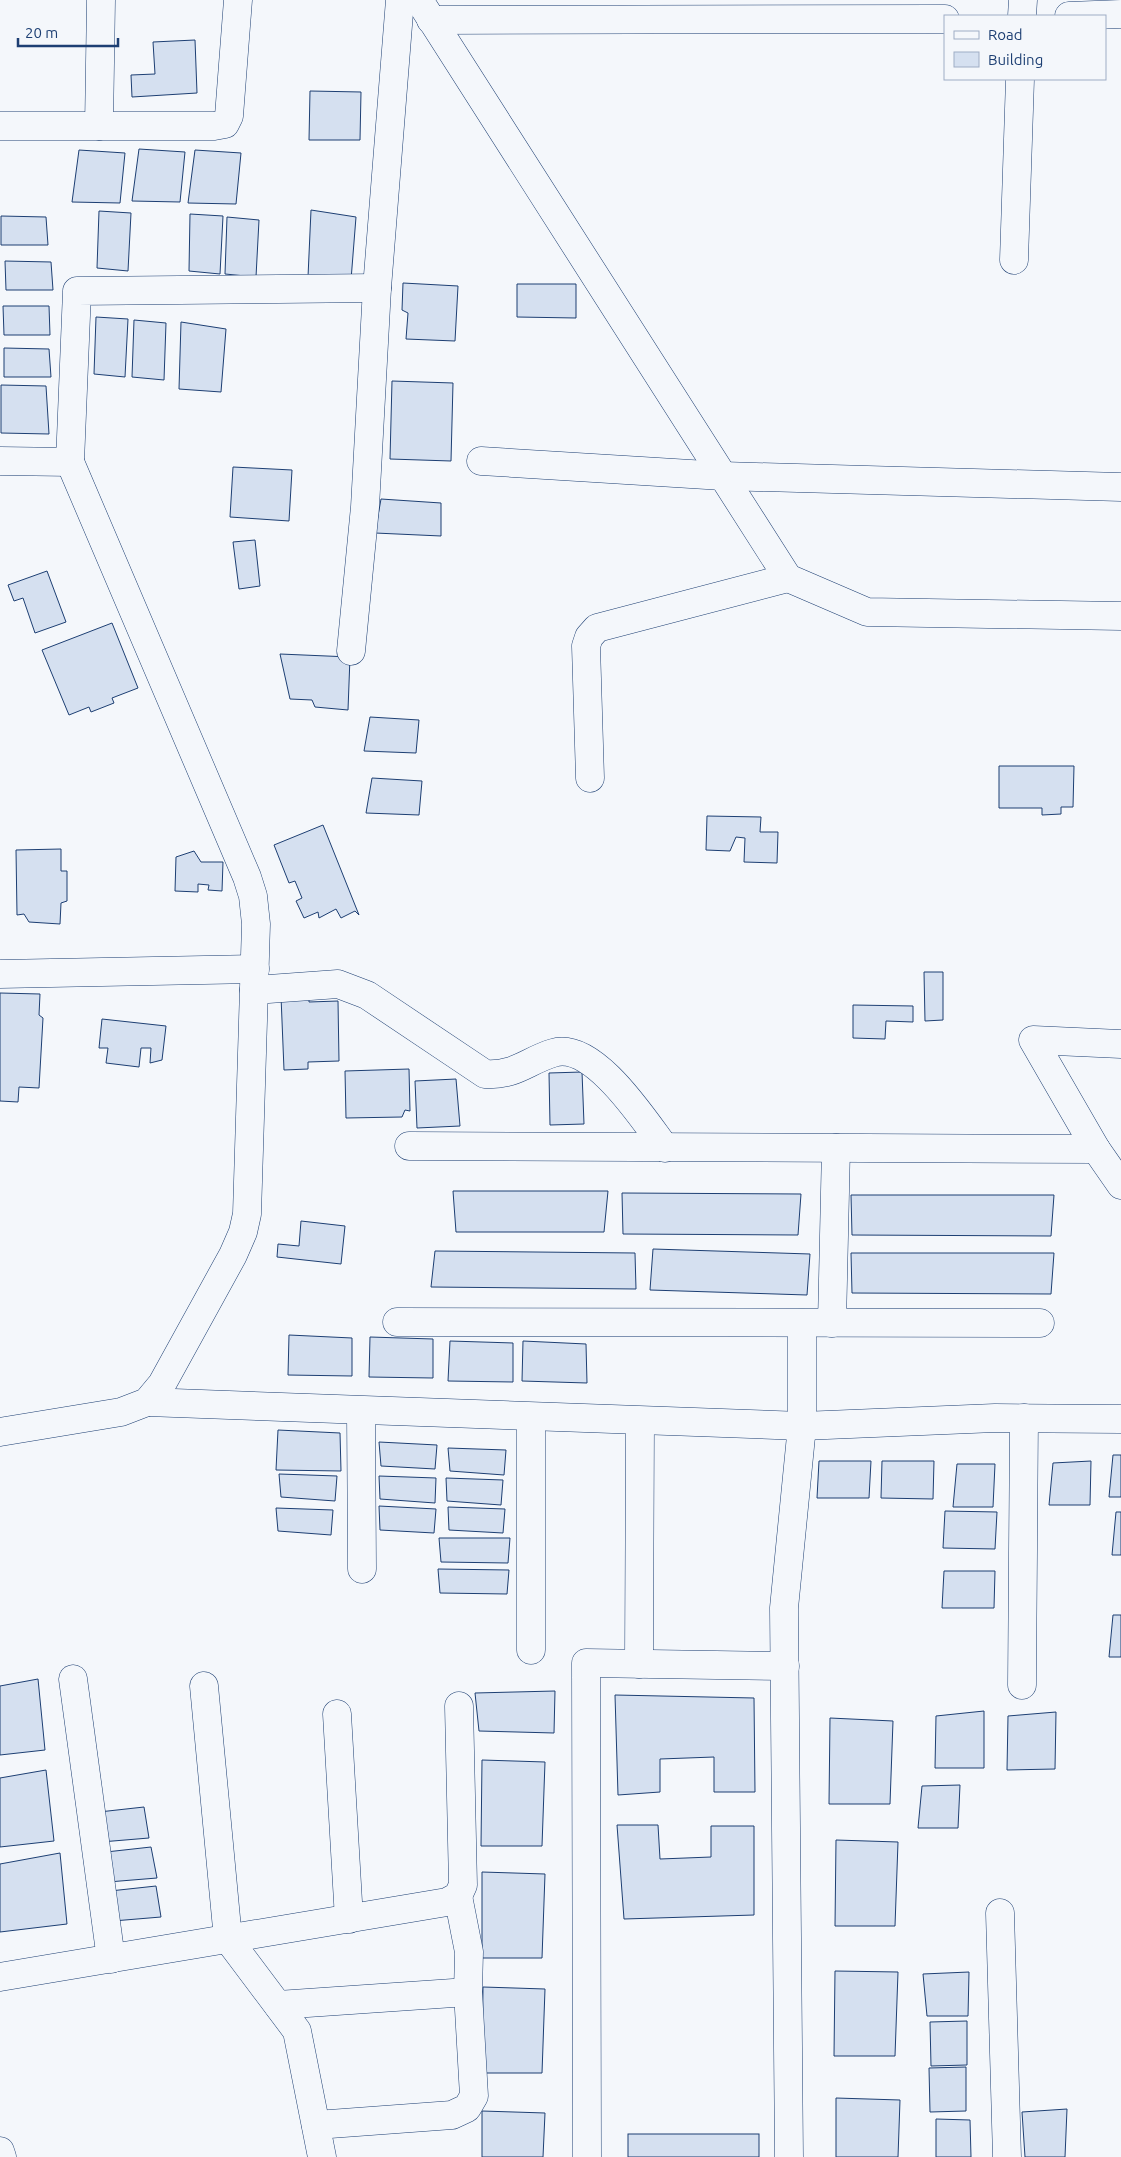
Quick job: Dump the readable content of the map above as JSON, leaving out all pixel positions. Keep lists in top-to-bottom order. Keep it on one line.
{"legend":["Road","Building"],"scale_bar":"20 m"}
